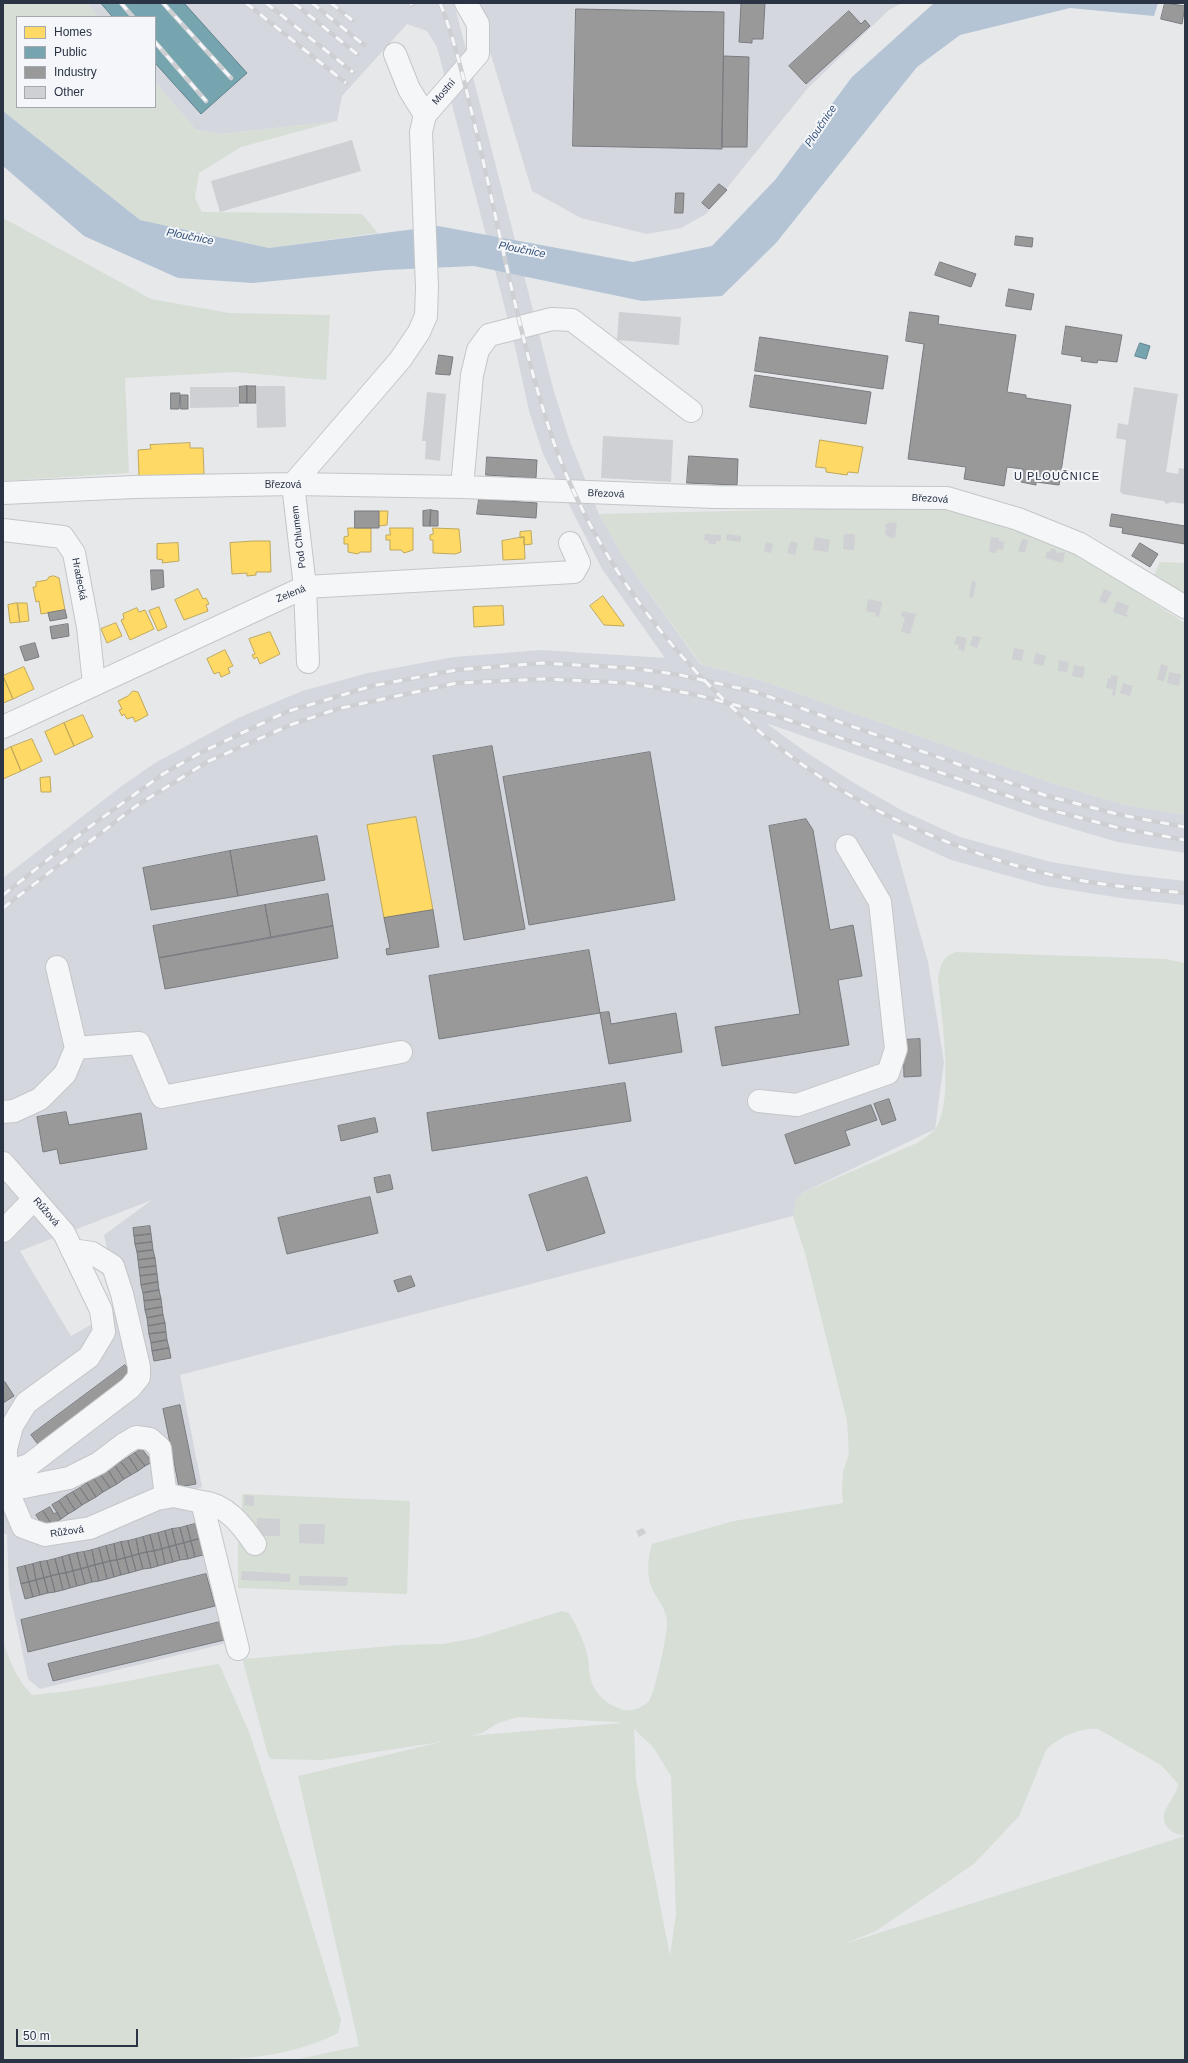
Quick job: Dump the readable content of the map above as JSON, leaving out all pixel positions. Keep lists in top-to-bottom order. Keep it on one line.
{"streets":{"street":["Mostní","Březová","Pod Chlumem","Hradecká","Zelená","Růžová"]},"crossings":[["Mostní","Březová"],["Mostní","Pod Chlumem"],["Březová","Pod Chlumem"],["Pod Chlumem","Zelená"],["Hradecká","Zelená"]],"districts":["U PLOUČNICE"],"water":["Ploučnice"],"legend":["Homes","Public","Industry","Other"],"scale_bar":"50 m"}
